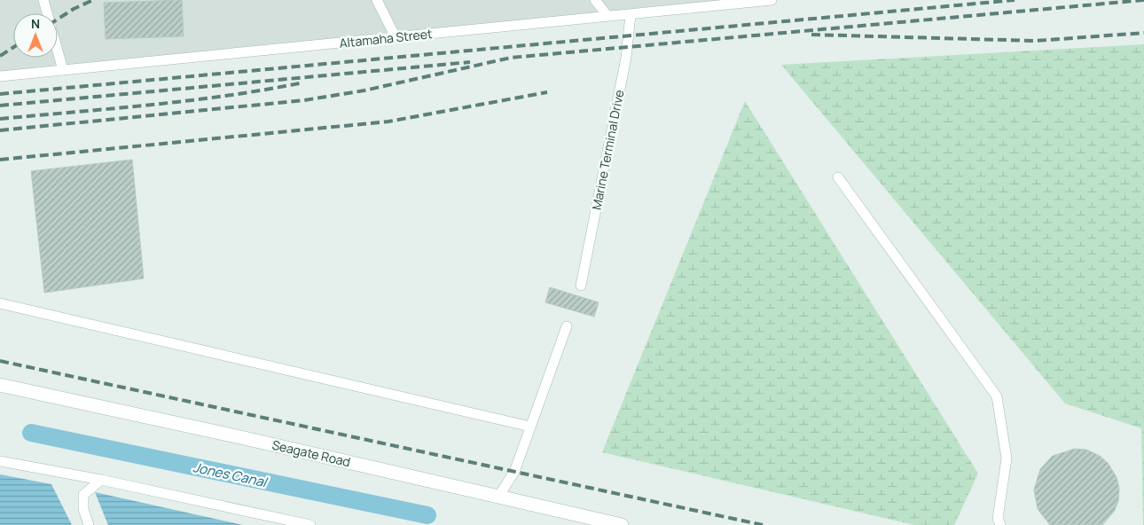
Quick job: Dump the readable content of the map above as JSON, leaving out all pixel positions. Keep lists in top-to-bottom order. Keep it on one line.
{"streets":{"street":["Seagate Road"],"lane":["Altamaha Street","Marine Terminal Drive"]},"crossings":[["Altamaha Street","Marine Terminal Drive"]],"water":["Jones Canal"],"north":"top"}
